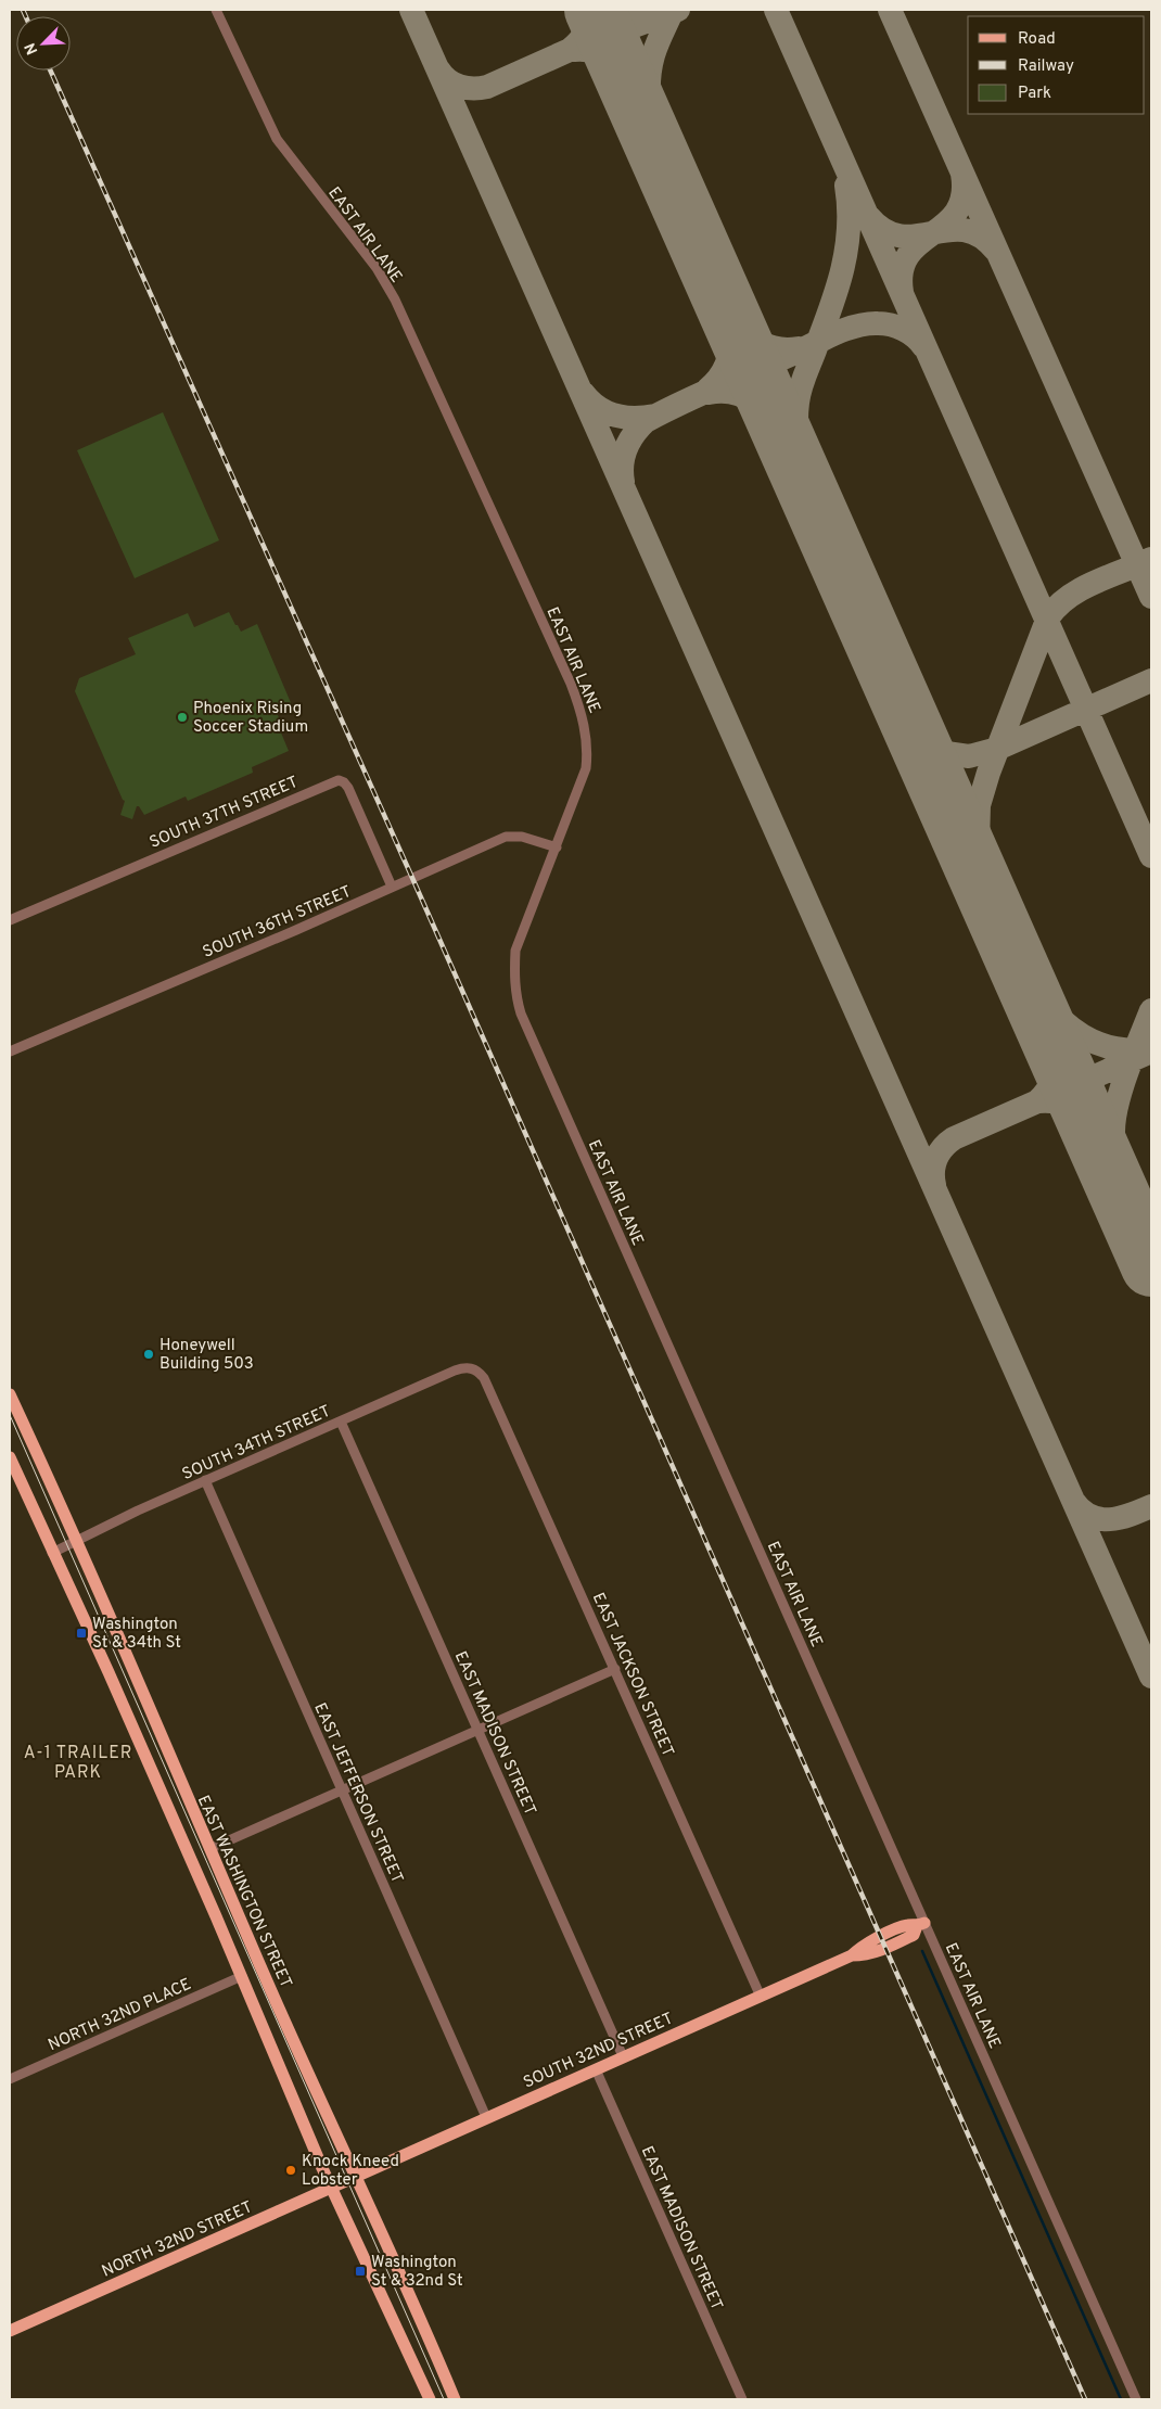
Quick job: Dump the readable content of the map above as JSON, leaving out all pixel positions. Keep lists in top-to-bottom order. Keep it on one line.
{"streets":{"main road":["EAST WASHINGTON STREET","SOUTH 32ND STREET","NORTH 32ND STREET"],"street":["EAST AIR LANE","SOUTH 37TH STREET","SOUTH 36TH STREET","SOUTH 34TH STREET","EAST JACKSON STREET","EAST MADISON STREET","EAST JEFFERSON STREET","NORTH 32ND PLACE"]},"crossings":[["EAST AIR LANE","SOUTH 36TH STREET"],["EAST AIR LANE","SOUTH 32ND STREET"],["SOUTH 37TH STREET","SOUTH 36TH STREET"],["SOUTH 34TH STREET","EAST JACKSON STREET"],["SOUTH 34TH STREET","EAST MADISON STREET"],["SOUTH 34TH STREET","EAST JEFFERSON STREET"],["SOUTH 34TH STREET","EAST WASHINGTON STREET"],["EAST JACKSON STREET","SOUTH 32ND STREET"],["EAST MADISON STREET","SOUTH 32ND STREET"],["EAST JEFFERSON STREET","SOUTH 32ND STREET"],["EAST WASHINGTON STREET","SOUTH 32ND STREET"],["EAST WASHINGTON STREET","NORTH 32ND STREET"],["SOUTH 32ND STREET","NORTH 32ND STREET"]],"districts":["A-1 TRAILER PARK"],"places":{"other":["Phoenix Rising Soccer Stadium","Honeywell Building 503","Knock Kneed Lobster"],"transit":["Washington St & 34th St","Washington St & 32nd St"]},"legend":["Road","Railway","Park"],"north":"bottom left"}
